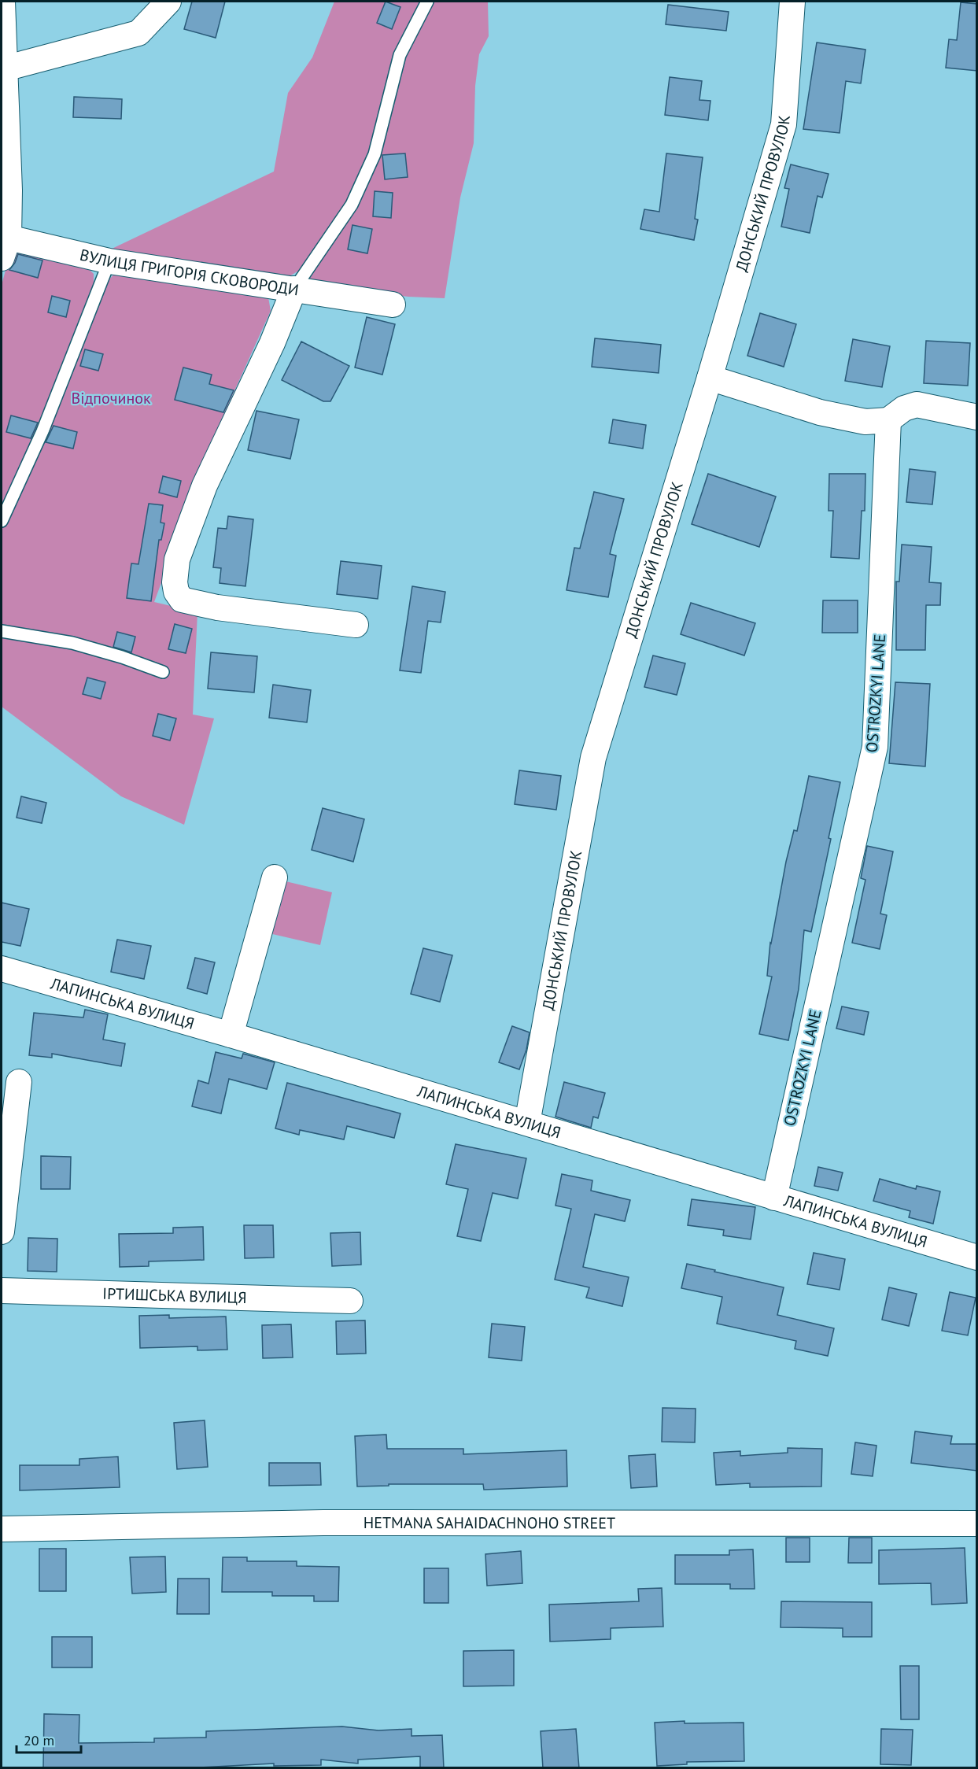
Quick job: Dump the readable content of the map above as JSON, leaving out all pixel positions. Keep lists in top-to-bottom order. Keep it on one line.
{"streets":{"street":["ДОНСЬКИЙ ПРОВУЛОК","ВУЛИЦЯ ГРИГОРІЯ СКОВОРОДИ","OSTROZKYI LANE","ЛАПИНСЬКА ВУЛИЦЯ","ІРТИШСЬКА ВУЛИЦЯ","HETMANA SAHAIDACHNOHO STREET"]},"crossings":[["ДОНСЬКИЙ ПРОВУЛОК","ЛАПИНСЬКА ВУЛИЦЯ"],["OSTROZKYI LANE","ЛАПИНСЬКА ВУЛИЦЯ"]],"parks":["Відпочинок"],"scale_bar":"20 m"}
